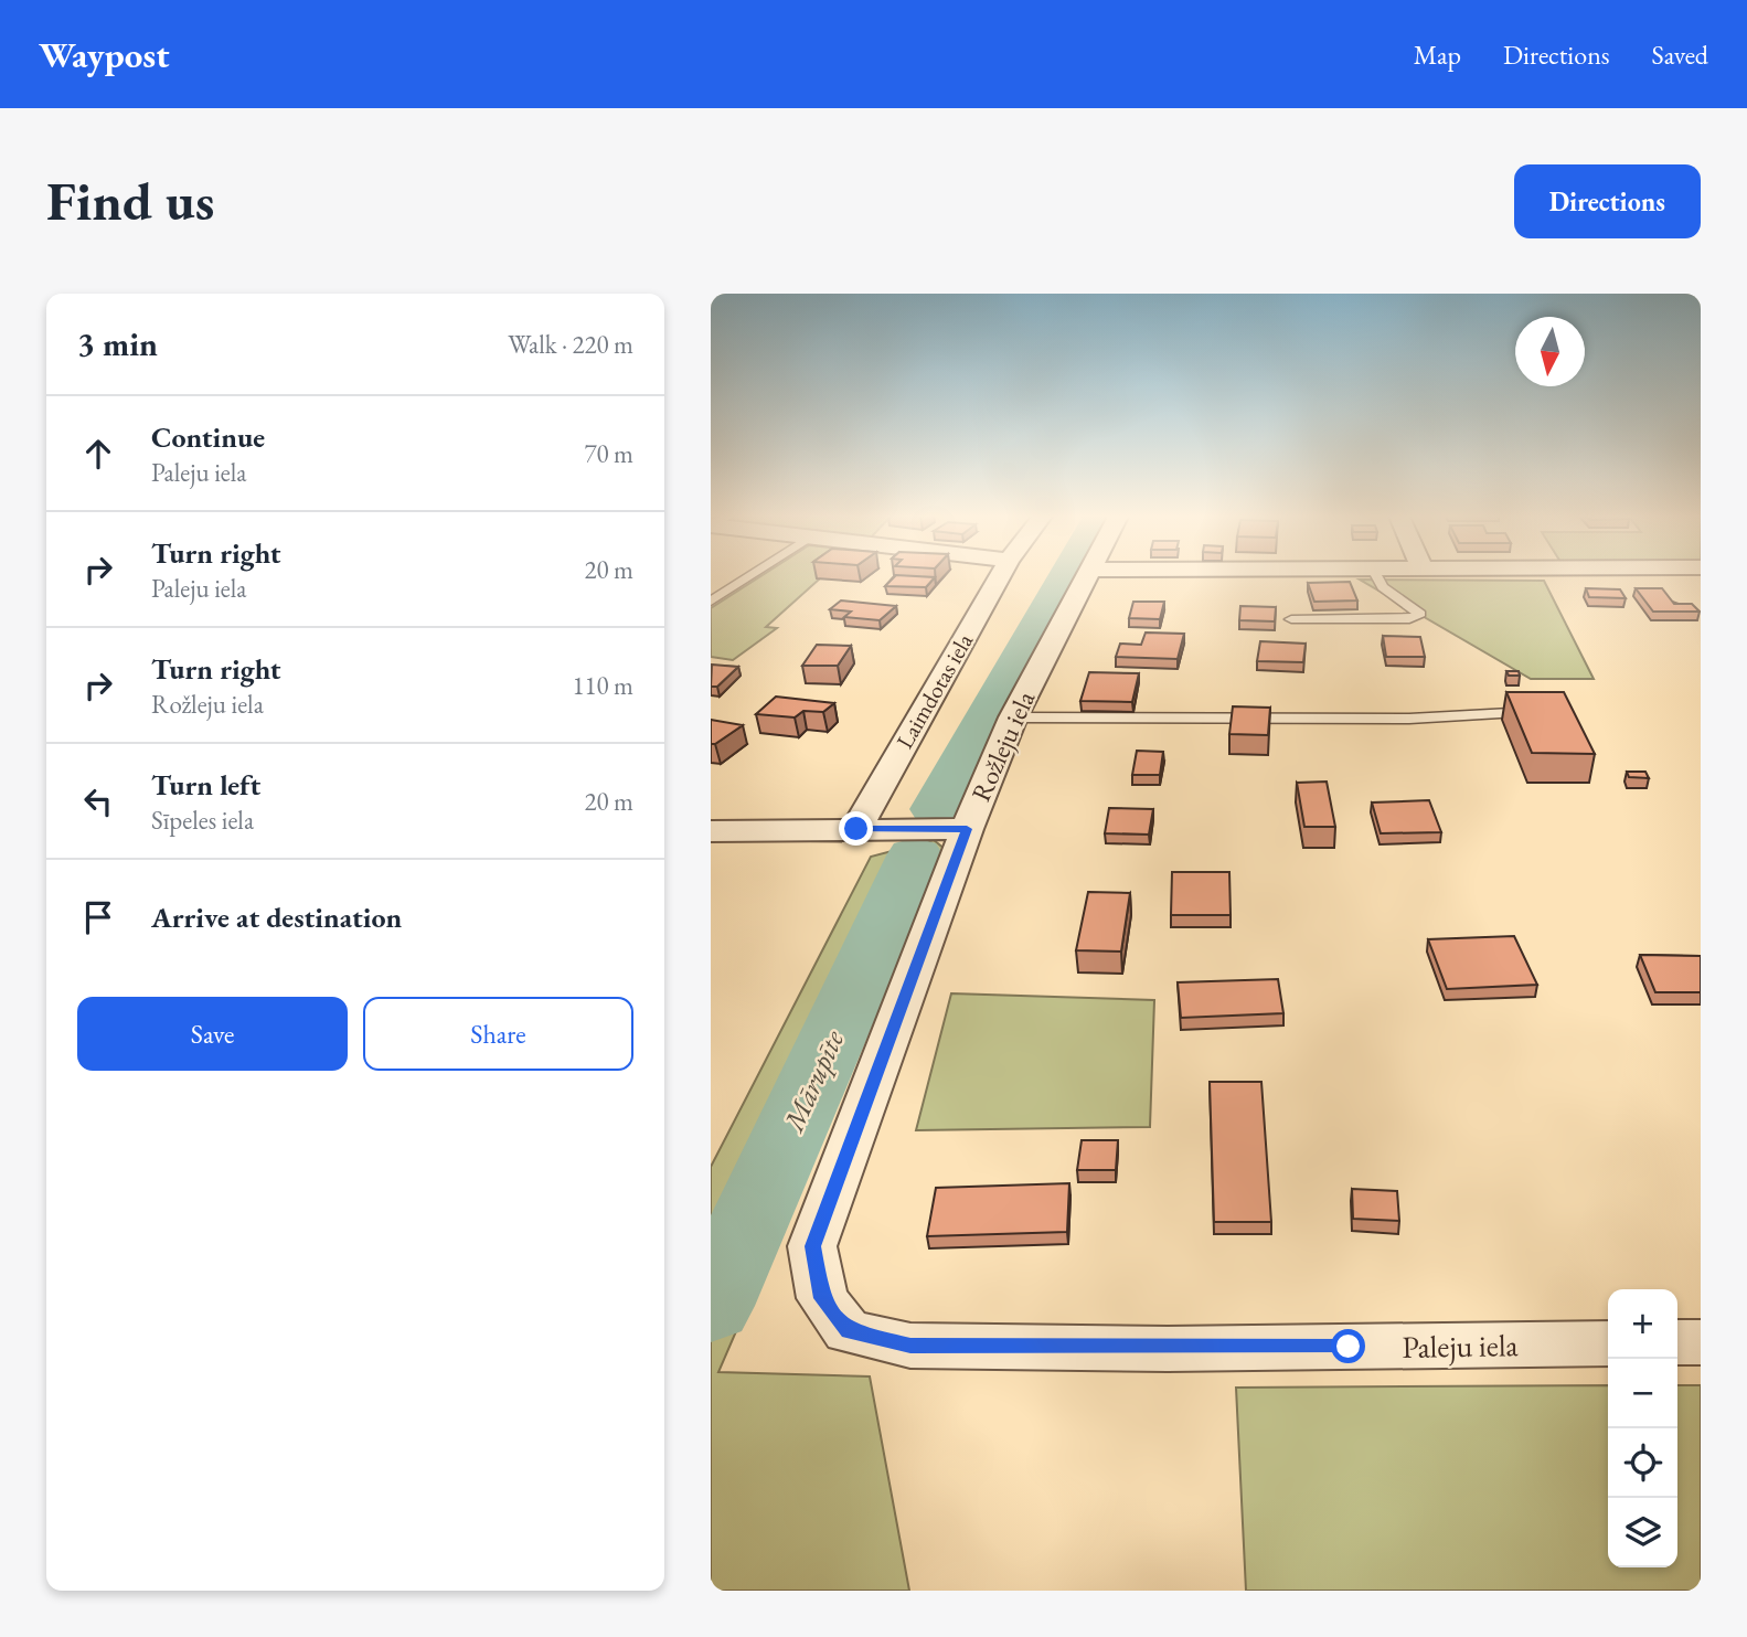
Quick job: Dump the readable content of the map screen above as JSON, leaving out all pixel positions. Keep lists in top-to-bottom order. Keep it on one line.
{"streets":{"street":["Laimdotas iela","Rožleju iela","Paleju iela"]},"crossings":[["Rožleju iela","Paleju iela"]],"water":["Mārupīte"],"north":"bottom","page":{"header":"Waypost","nav":["Map","Directions","Saved"],"buttons":["Directions",["Save","Share"]],"title":"Find us","heading":["3 min","Walk · 220 m"],"list":[["Continue","Paleju iela","70 m"],["Turn right","Paleju iela","20 m"],["Turn right","Rožleju iela","110 m"],["Turn left","Sīpeles iela","20 m"],"Arrive at destination"],"map_buttons":["+","−"]}}
